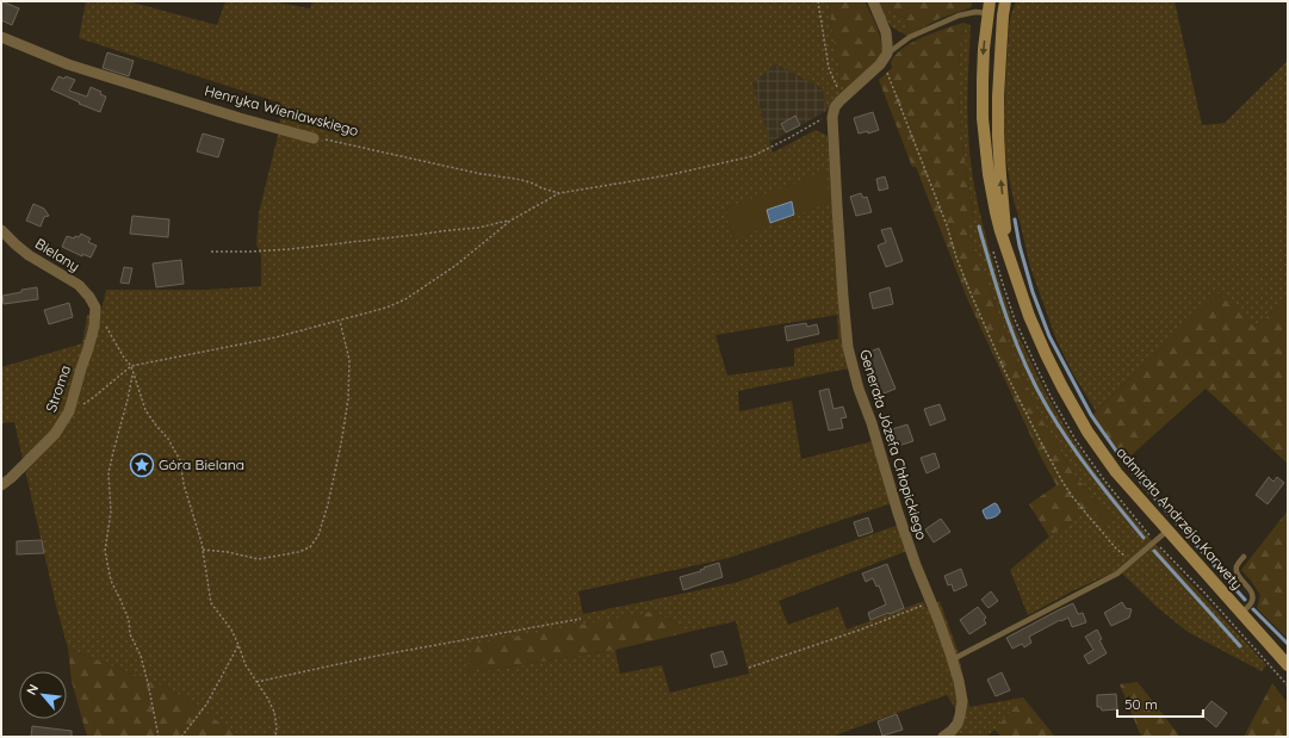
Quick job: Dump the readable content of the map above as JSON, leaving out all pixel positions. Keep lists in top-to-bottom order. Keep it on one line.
{"streets":{"main road":["admirała Andrzeja Karwety"],"street":["Henryka Wieniawskiego","Bielany","Stroma","Generała Józefa Chłopickiego"]},"crossings":[["Bielany","Stroma"]],"places":{"place":["Góra Bielana"]},"scale_bar":"50 m","north":"top left"}
